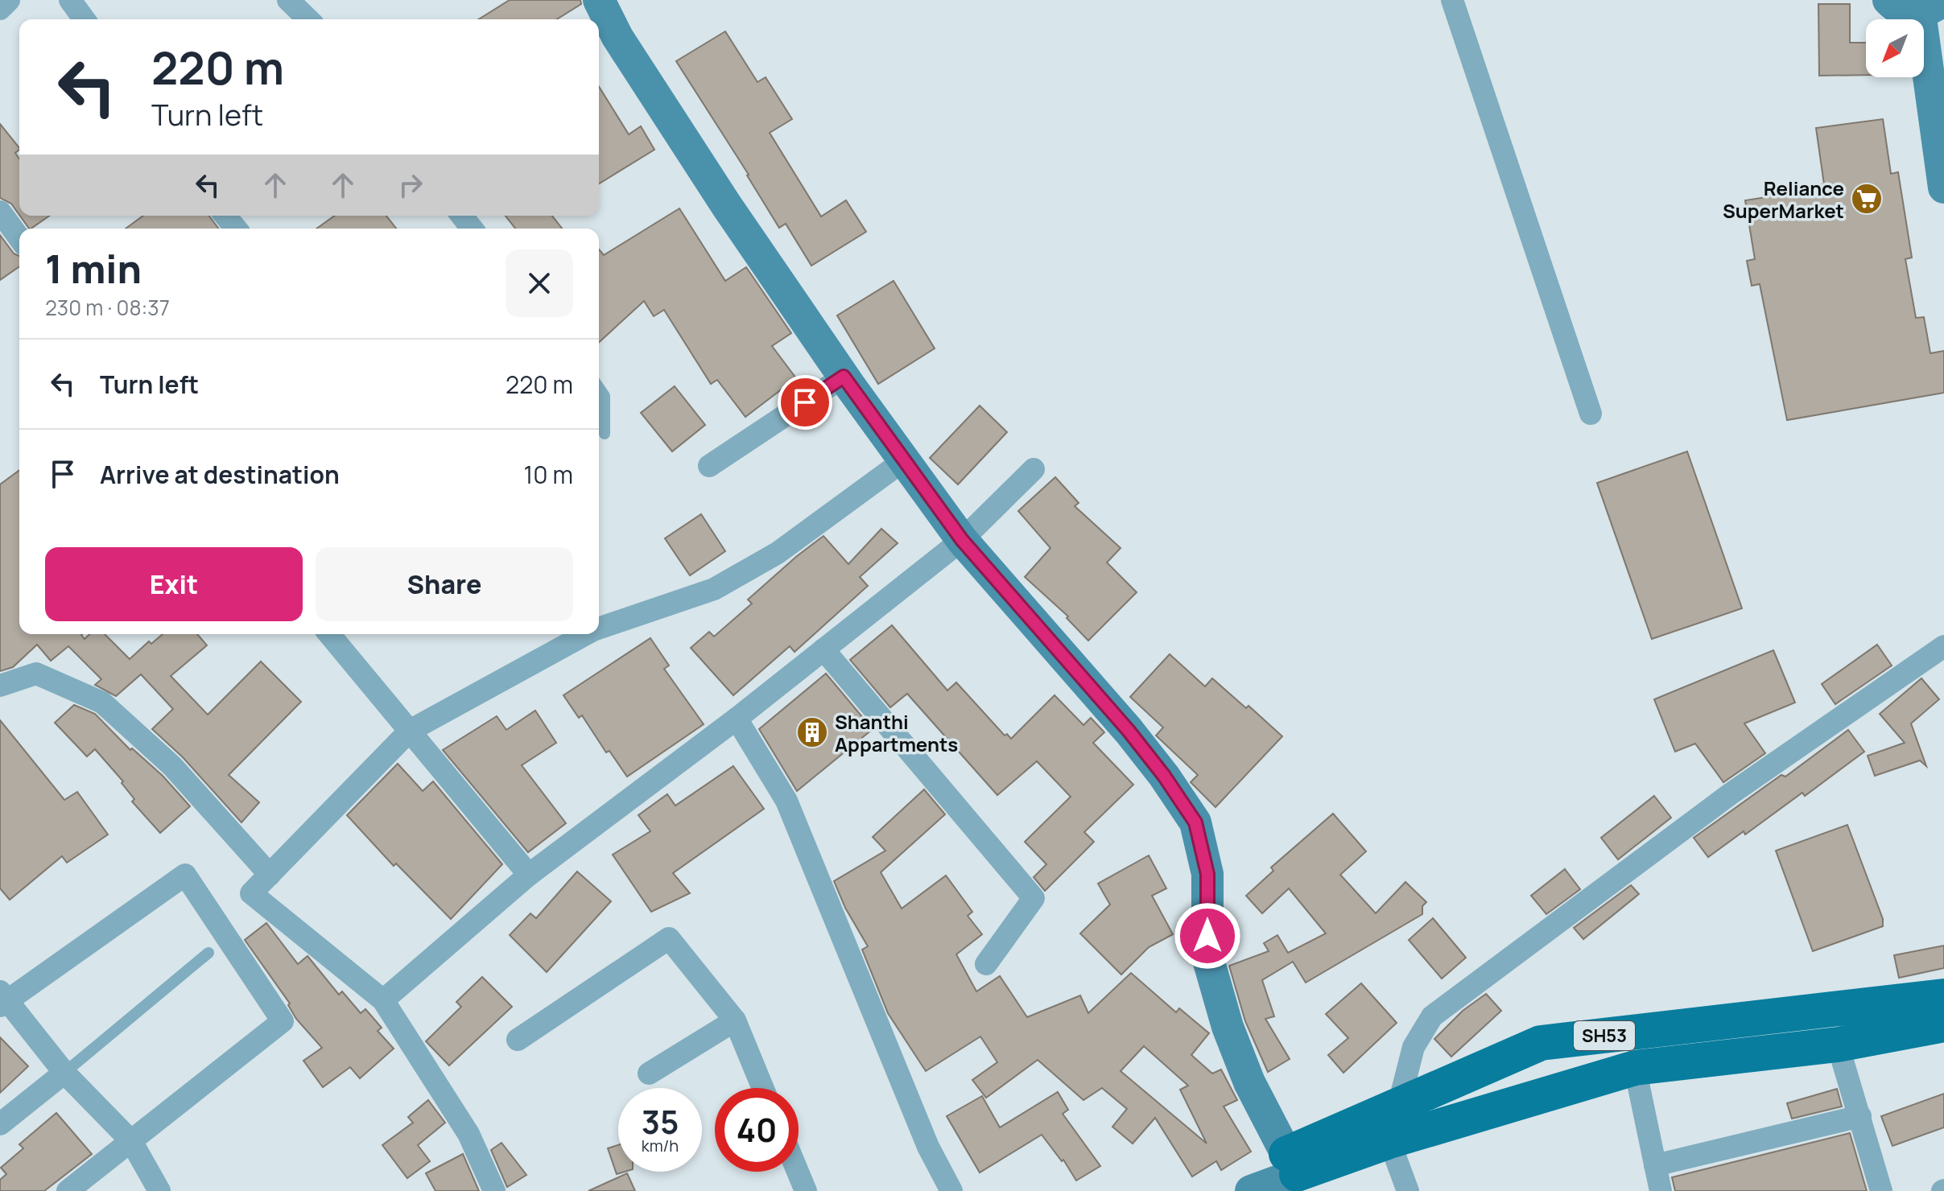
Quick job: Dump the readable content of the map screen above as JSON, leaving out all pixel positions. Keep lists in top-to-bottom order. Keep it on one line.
{"streets":{"main road":["SH53"]},"places":{"supermarket":["Reliance SuperMarket"],"building":["Shanthi Appartments"]},"north":"bottom left","page":{"turn":["220 m","Turn left"],"heading":["1 min","230 m · 08:37"],"list":[{"name":"Turn left","value":"220 m"},{"name":"Arrive at destination","value":"10 m"}],"buttons":["Exit","Share"],"speed":"35 km/h","limit":"40"}}
